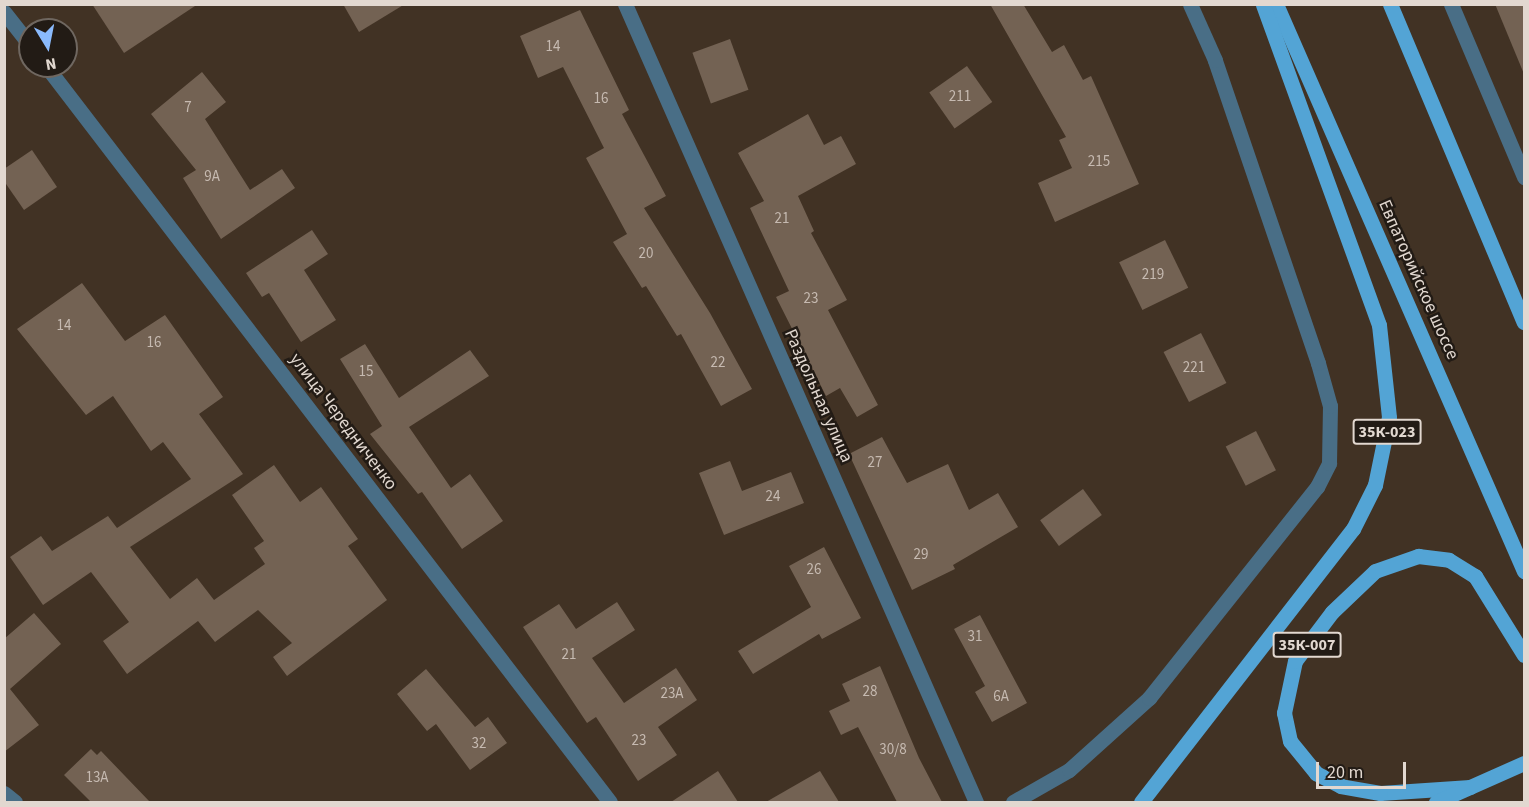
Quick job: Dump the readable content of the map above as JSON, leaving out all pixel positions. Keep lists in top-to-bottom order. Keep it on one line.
{"streets":{"main road":["Евпаторийское шоссе","35К-023","35К-007"],"street":["Раздольная улица","улица Чередниченко"]},"house_numbers":["14","211","16","7","215","9А","21","20","219","23","14","16","22","221","15","27","24","29","26","31","21","28","23А","6А","23","32","30/8","13А"],"scale_bar":"20 m","north":"bottom"}
